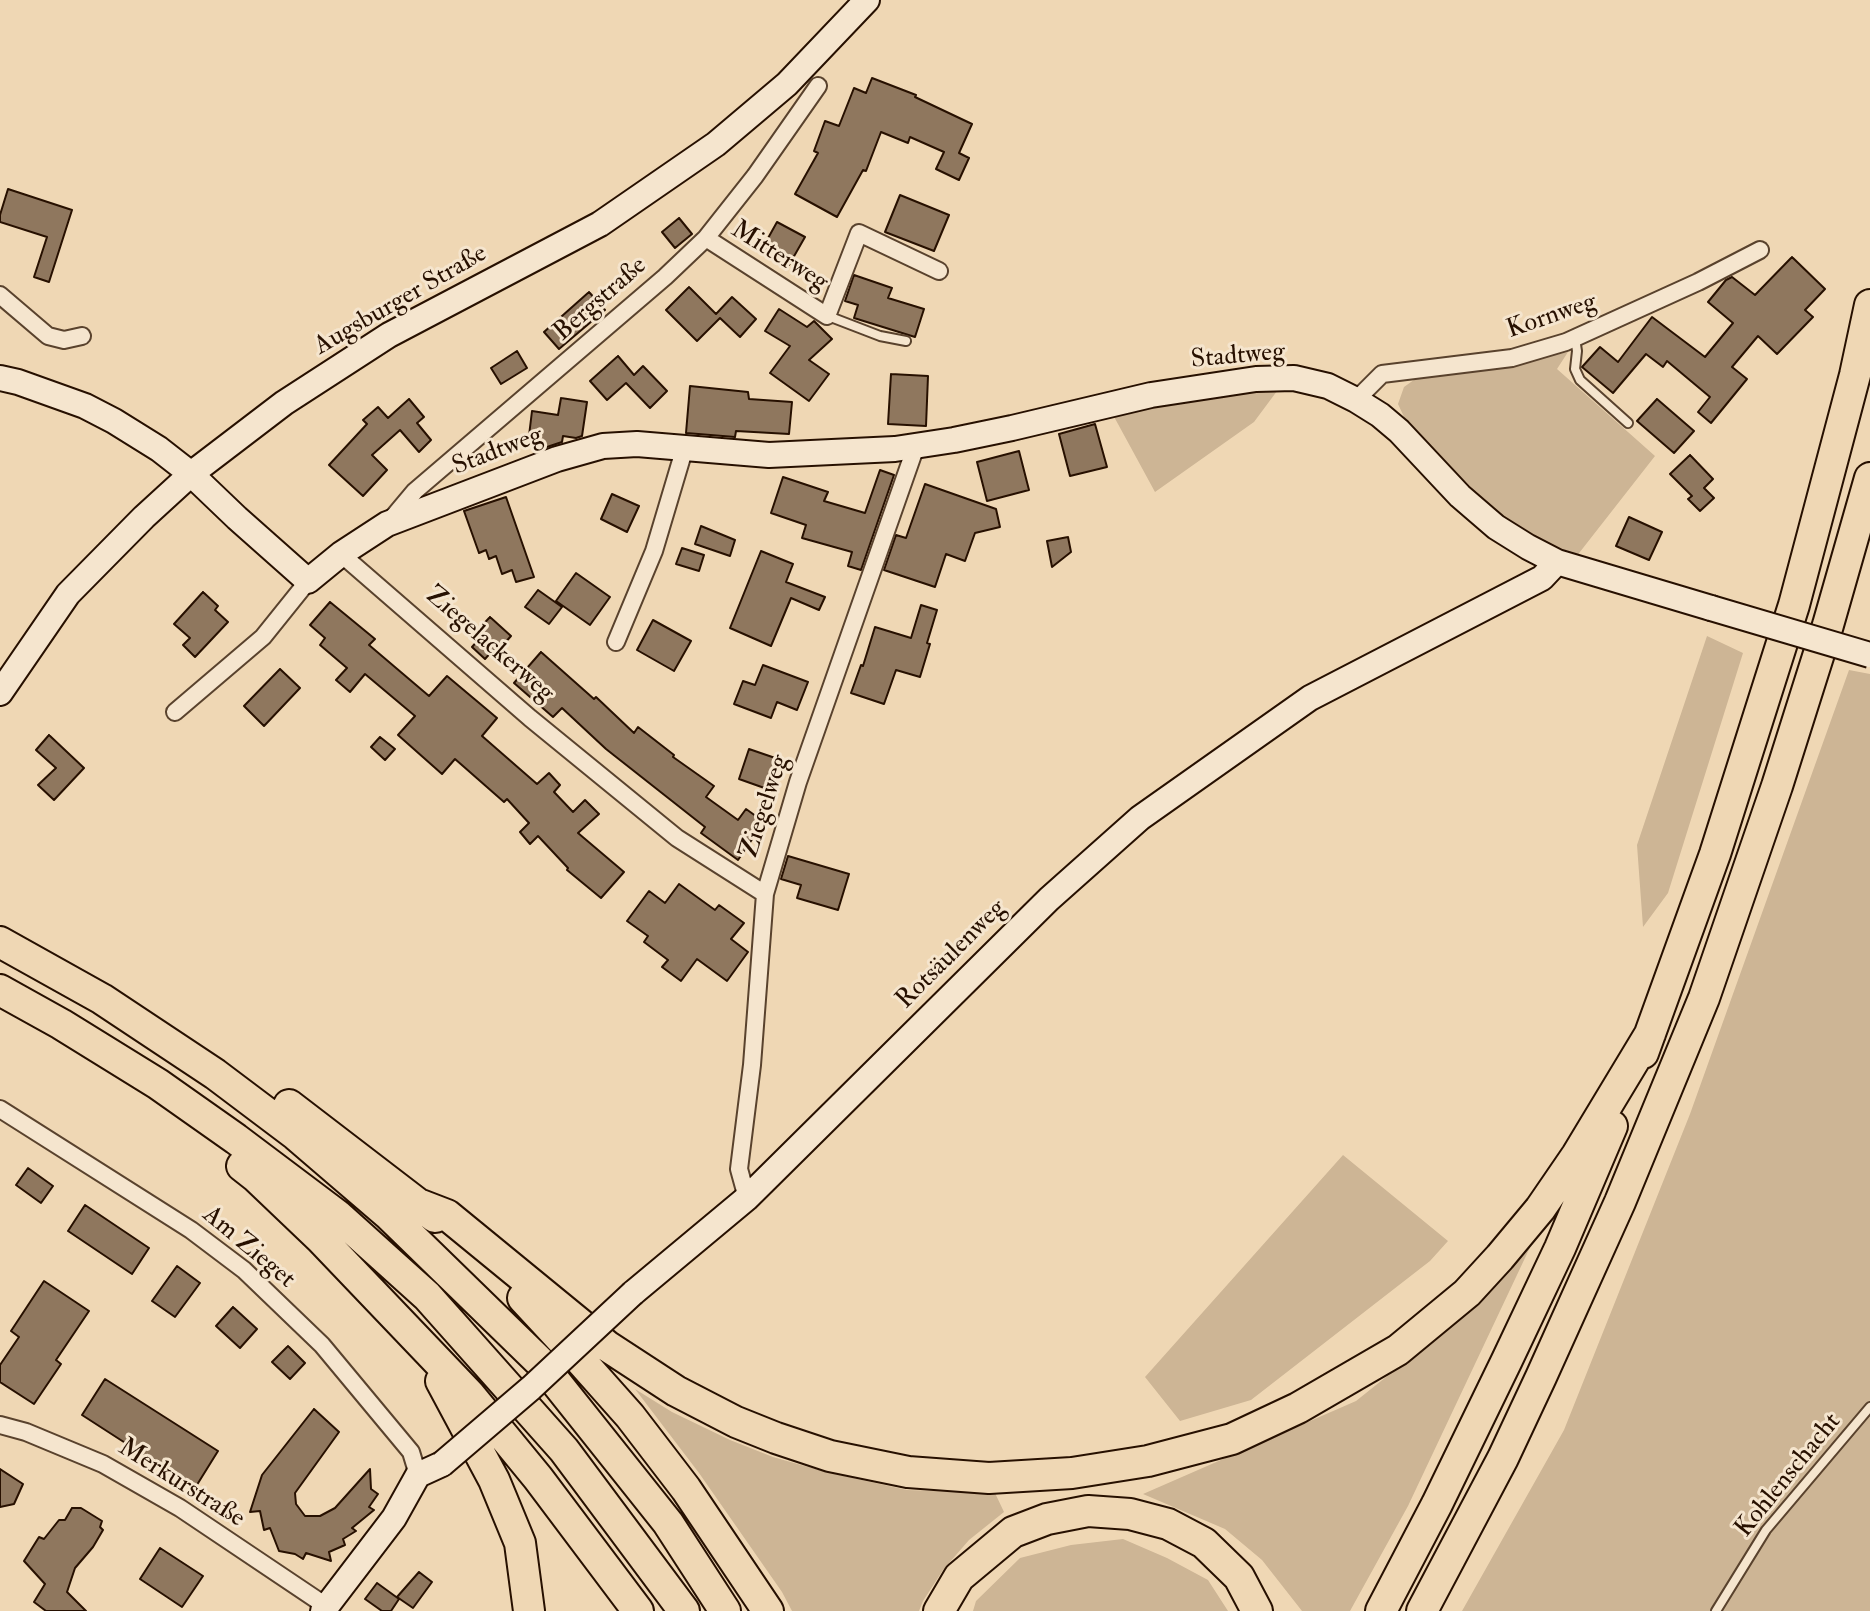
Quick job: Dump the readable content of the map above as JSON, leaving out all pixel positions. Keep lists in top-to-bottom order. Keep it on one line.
{"streets":{"street":["Mitterweg","Bergstraße","Augsburger Straße","Kornweg","Stadtweg","Ziegelackerweg","Ziegelweg","Rotsäulenweg","Am Zieget","Merkurstraße"],"lane":["Kohlenschacht"]},"crossings":[["Mitterweg","Bergstraße"],["Bergstraße","Stadtweg"],["Kornweg","Stadtweg"],["Stadtweg","Ziegelackerweg"],["Stadtweg","Ziegelweg"],["Stadtweg","Rotsäulenweg"],["Ziegelackerweg","Ziegelweg"],["Ziegelweg","Rotsäulenweg"],["Rotsäulenweg","Am Zieget"]]}
